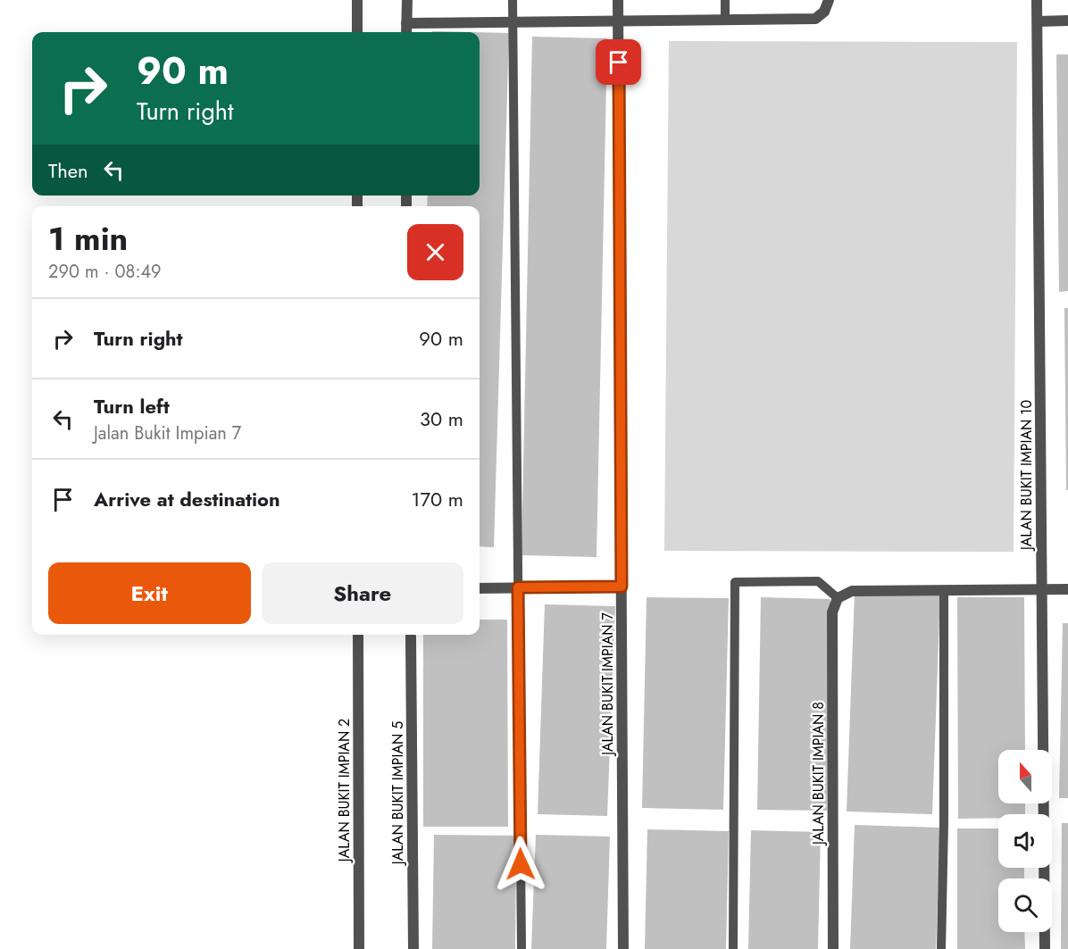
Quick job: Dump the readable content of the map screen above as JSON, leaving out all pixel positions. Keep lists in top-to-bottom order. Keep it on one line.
{"streets":{"street":["JALAN BUKIT IMPIAN 10","JALAN BUKIT IMPIAN 7","JALAN BUKIT IMPIAN 8","JALAN BUKIT IMPIAN 2","JALAN BUKIT IMPIAN 5"]},"north":"top","page":{"turn":["90 m","Turn right"],"then":"Then","heading":["1 min","290 m · 08:49"],"list":[{"name":"Turn right","value":"90 m"},{"name":"Turn left","note":"Jalan Bukit Impian 7","value":"30 m"},{"name":"Arrive at destination","value":"170 m"}],"buttons":["Exit","Share"]}}
